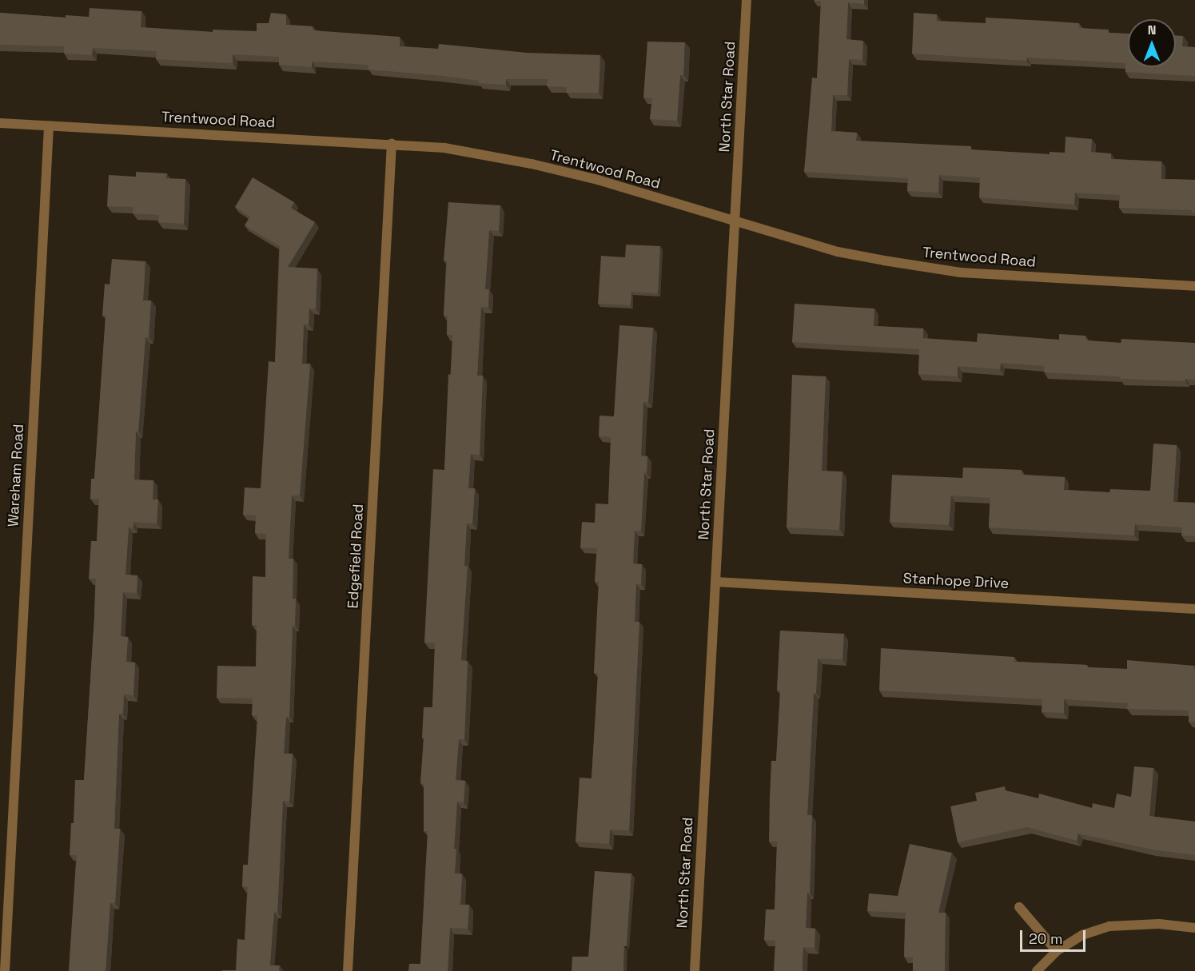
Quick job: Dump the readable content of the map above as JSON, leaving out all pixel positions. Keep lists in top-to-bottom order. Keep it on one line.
{"streets":{"street":["North Star Road","Trentwood Road","Wareham Road","Edgefield Road","Stanhope Drive"]},"crossings":[["North Star Road","Trentwood Road"],["North Star Road","Stanhope Drive"],["Trentwood Road","Wareham Road"],["Trentwood Road","Edgefield Road"]],"scale_bar":"20 m","north":"top"}
